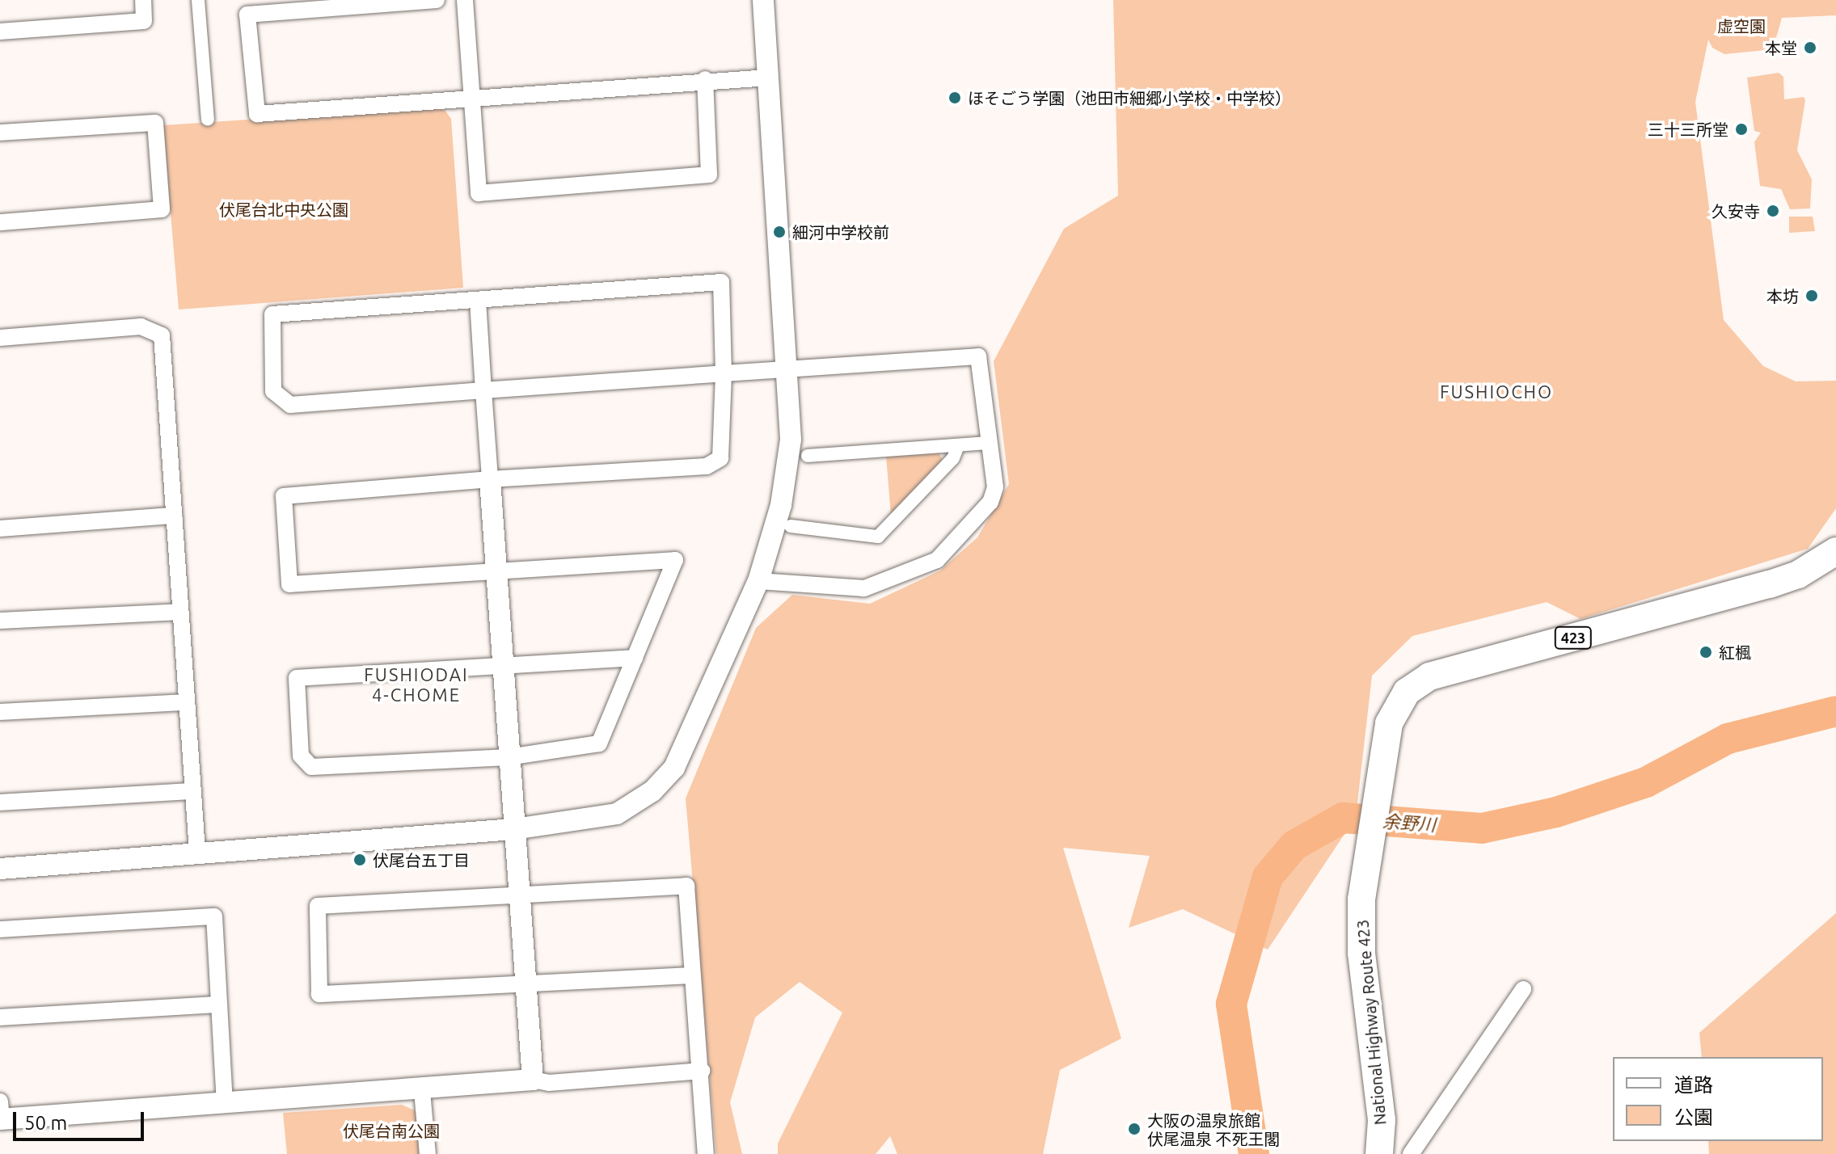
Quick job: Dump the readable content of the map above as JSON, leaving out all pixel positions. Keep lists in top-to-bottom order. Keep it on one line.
{"streets":{"highway":["423","National Highway Route 423"]},"districts":["FUSHIOCHO","FUSHIODAI 4-CHOME"],"water":["余野川"],"parks":["虚空園","伏尾台北中央公園","伏尾台南公園"],"places":["本堂","ほそごう学園（池田市細郷小学校・中学校）","三十三所堂","久安寺","細河中学校前","本坊","紅楓","伏尾台五丁目","大阪の温泉旅館 伏尾温泉 不死王閣"],"legend":["道路","公園"],"scale_bar":"50 m"}
